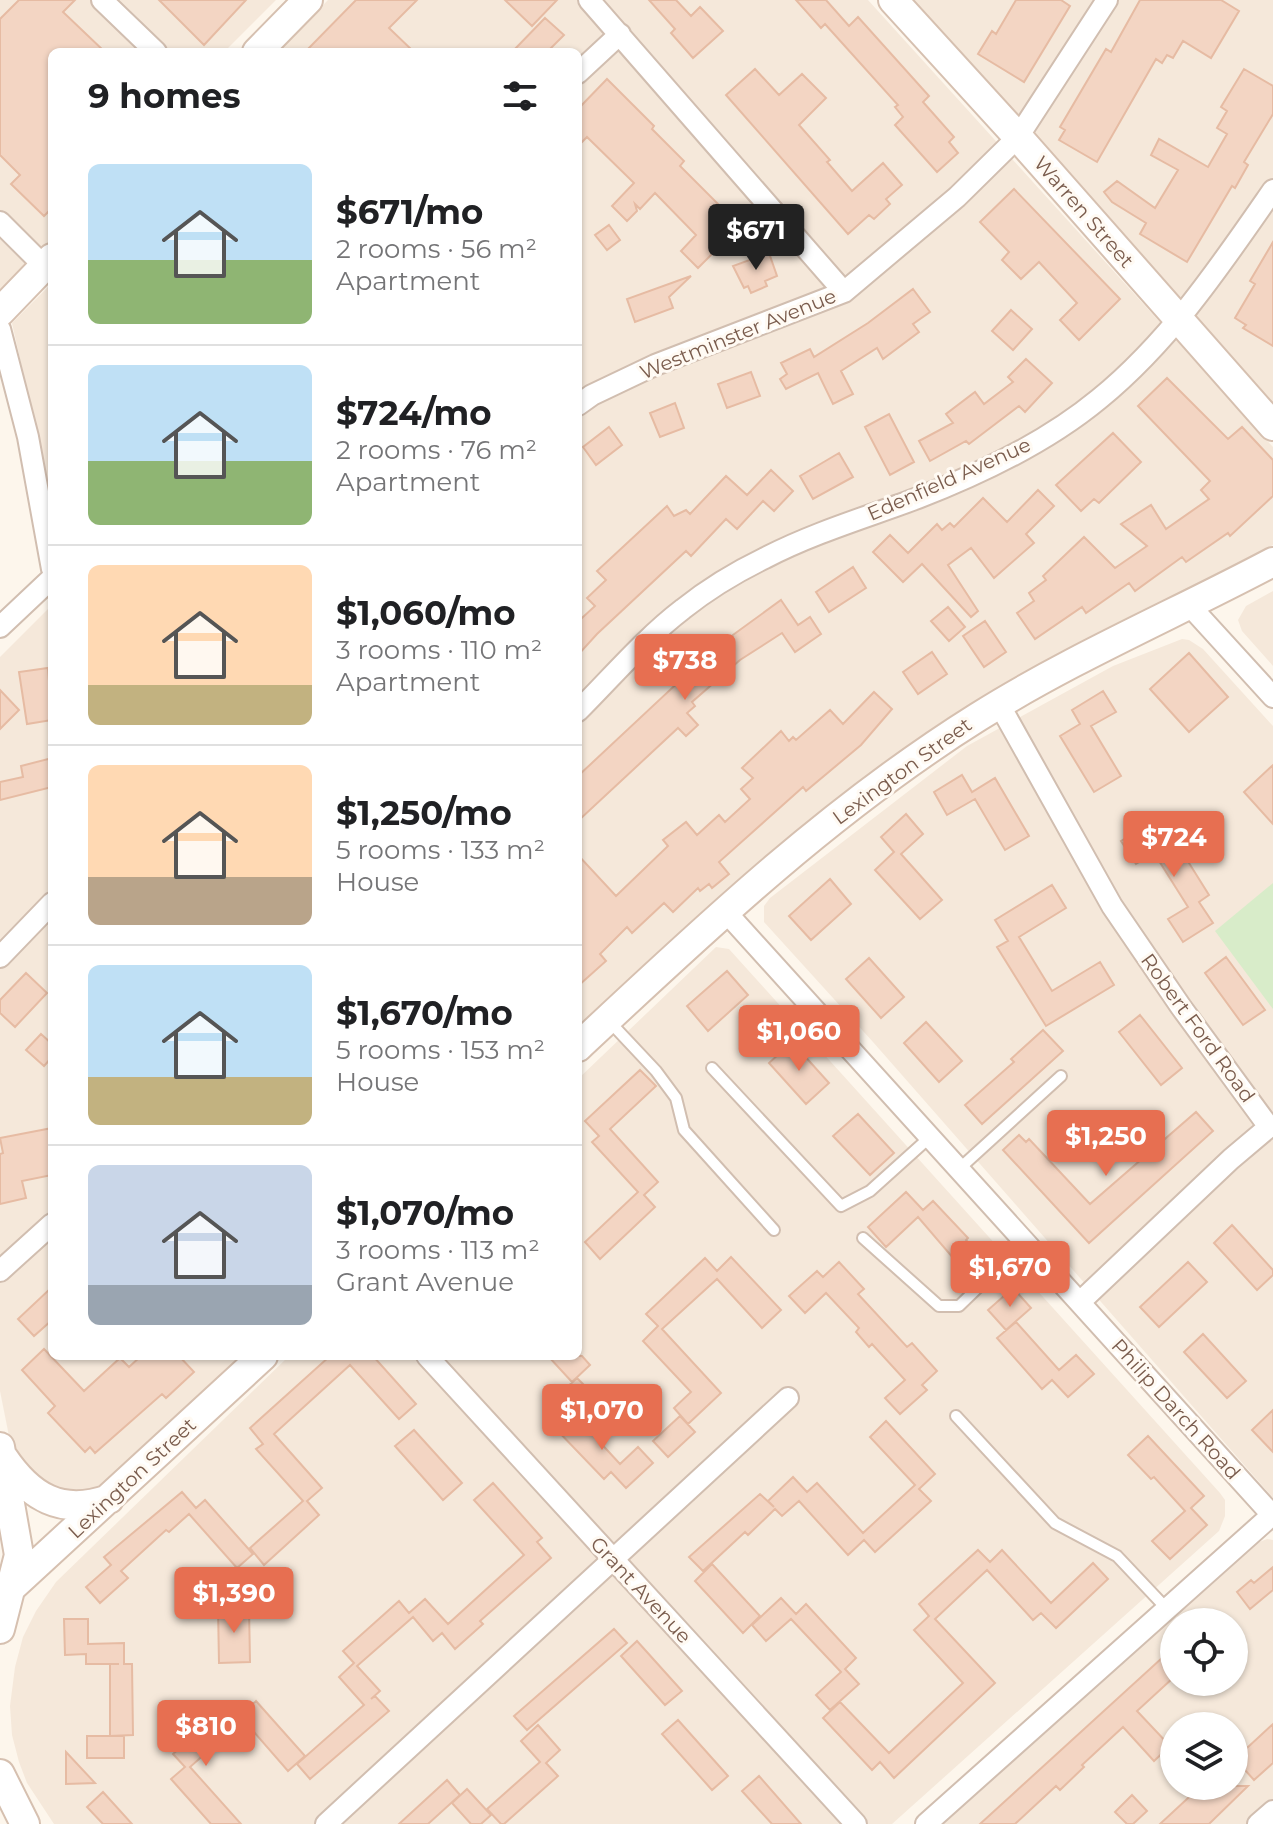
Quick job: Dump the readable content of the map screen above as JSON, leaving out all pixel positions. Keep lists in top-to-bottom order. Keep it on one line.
{"streets":{"street":["Warren Street","Westminster Avenue","Edenfield Avenue","Lexington Street","Robert Ford Road","Philip Darch Road","Grant Avenue"]},"crossings":[["Warren Street","Westminster Avenue"],["Warren Street","Edenfield Avenue"],["Lexington Street","Robert Ford Road"],["Lexington Street","Philip Darch Road"],["Robert Ford Road","Philip Darch Road"]],"page":{"heading":"9 homes","list":[{"name":"$671/mo","note":"2 rooms · 56 m² · Apartment"},{"name":"$724/mo","note":"2 rooms · 76 m² · Apartment"},{"name":"$1,060/mo","note":"3 rooms · 110 m² · Apartment"},{"name":"$1,250/mo","note":"5 rooms · 133 m² · House"},{"name":"$1,670/mo","note":"5 rooms · 153 m² · House"},{"name":"$1,070/mo","note":"3 rooms · 113 m² · Grant Avenue"}],"price":["$671","$738","$724","$1,060","$1,250","$1,670","$1,070","$1,390","$810"]}}
